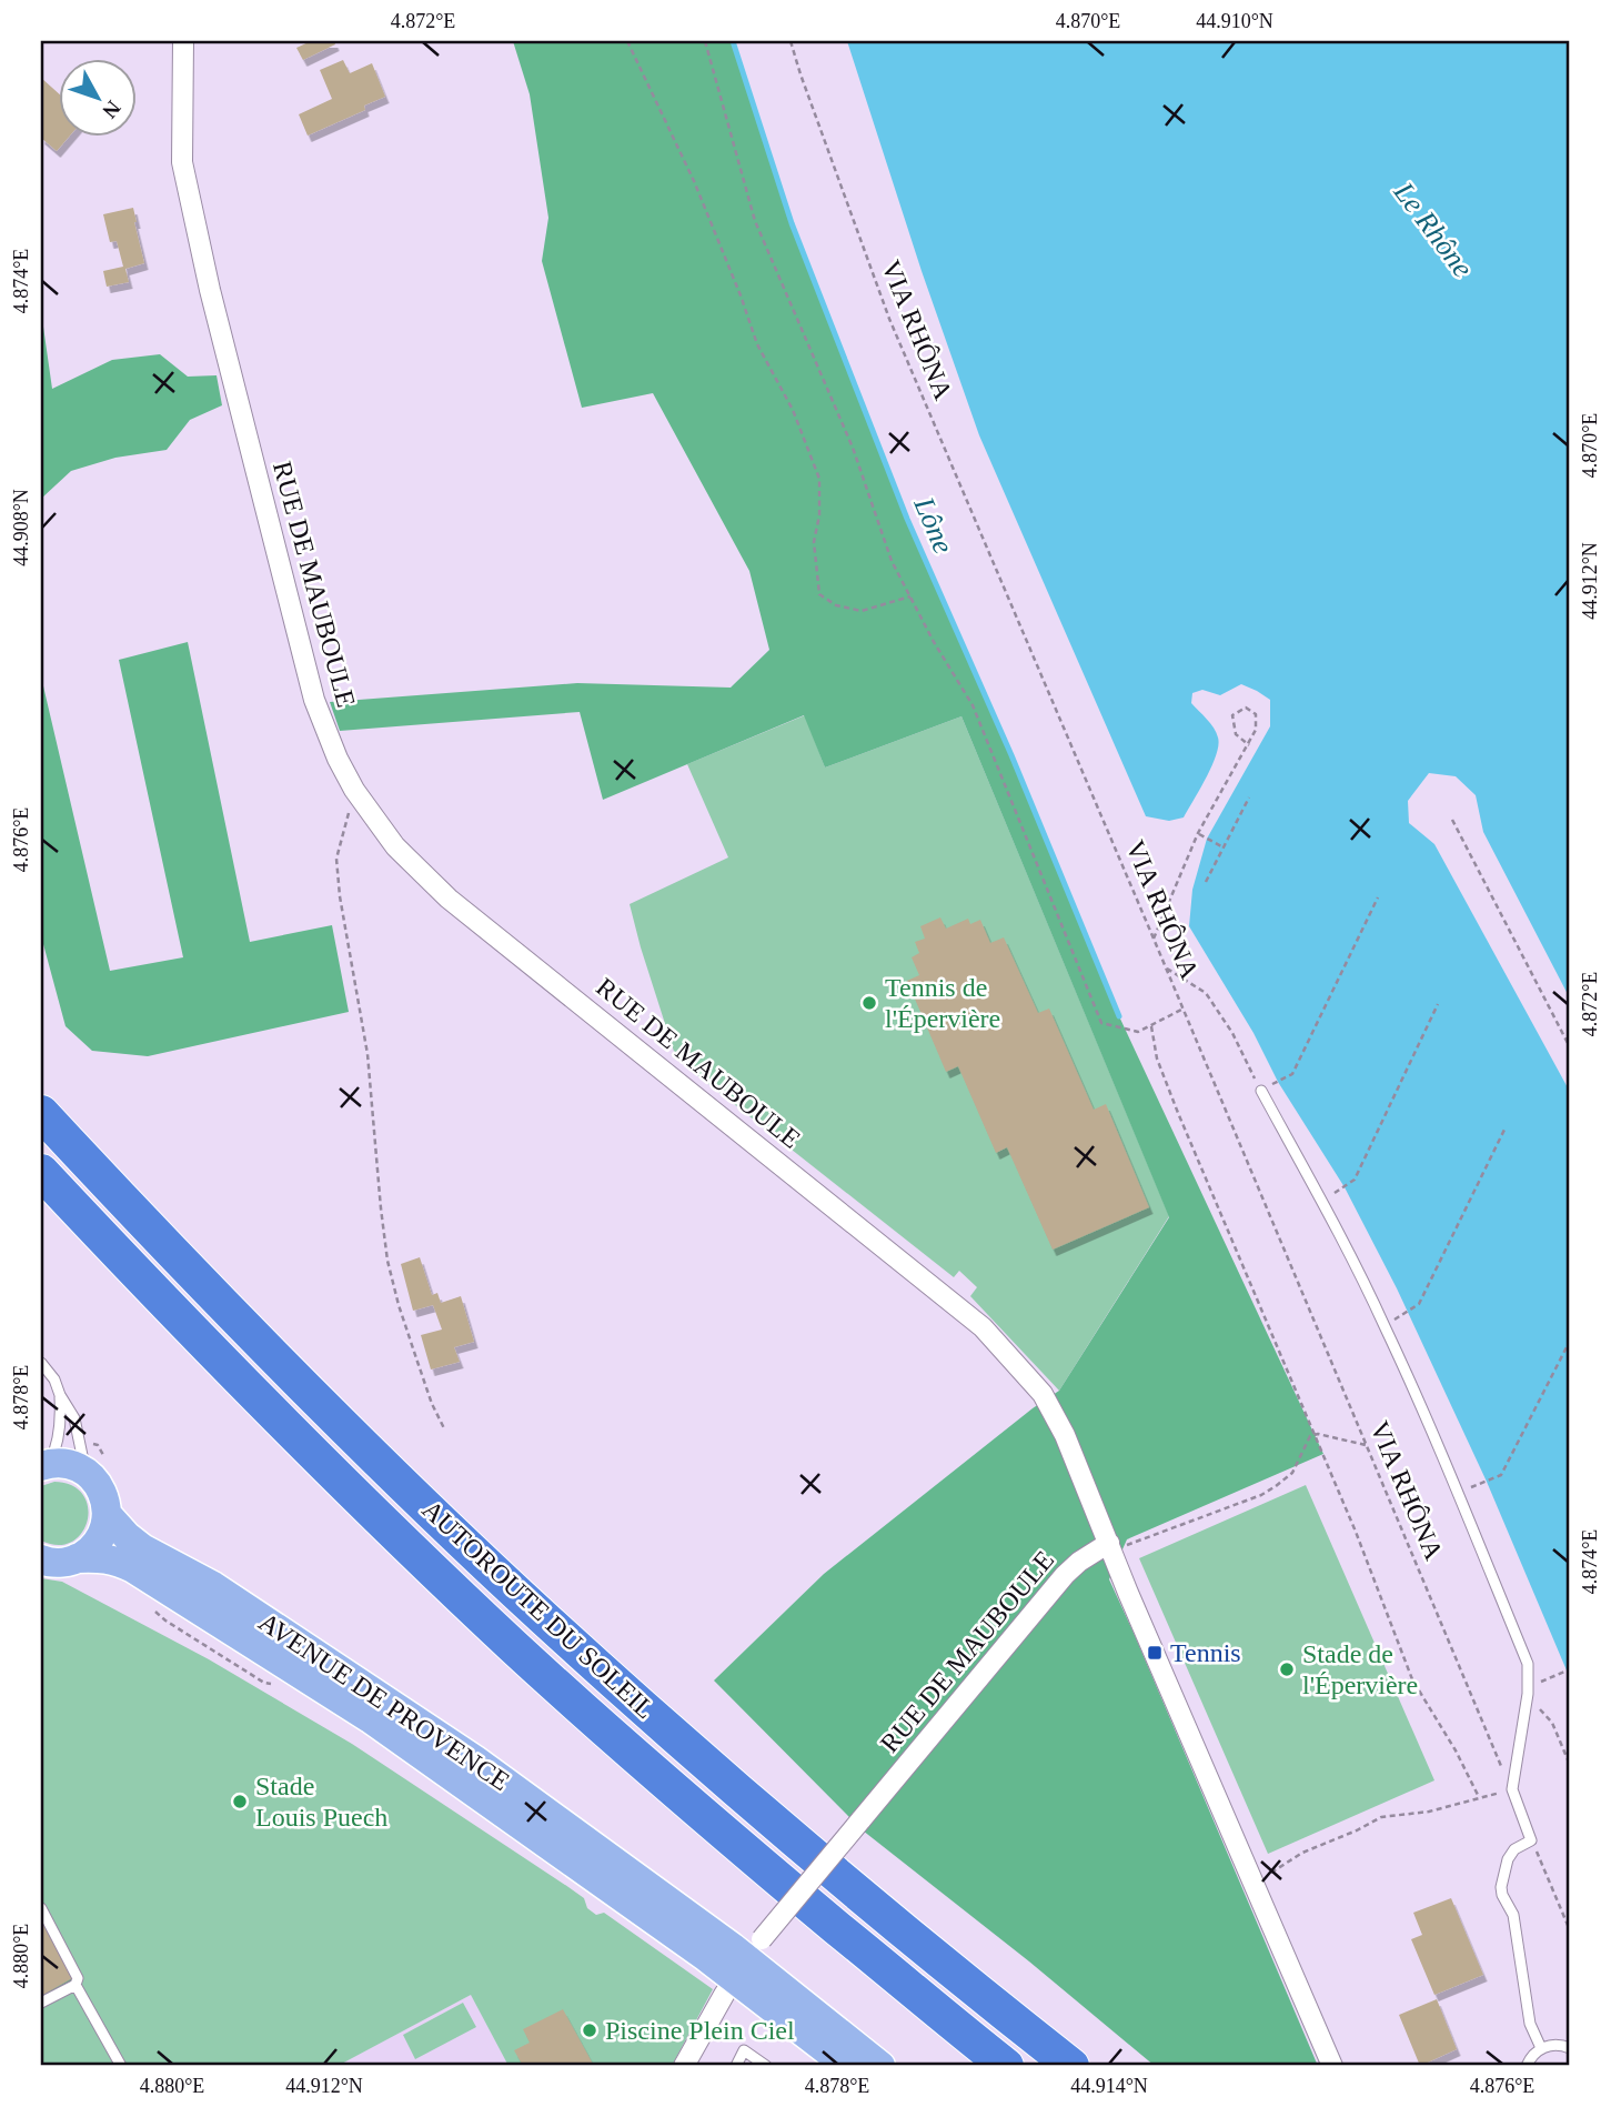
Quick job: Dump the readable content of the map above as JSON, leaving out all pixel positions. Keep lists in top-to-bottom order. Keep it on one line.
{"streets":{"highway":["AUTOROUTE DU SOLEIL"],"main road":["AVENUE DE PROVENCE"],"street":["RUE DE MAUBOULE"],"path":["VIA RHÔNA"]},"crossings":[["RUE DE MAUBOULE","AVENUE DE PROVENCE"]],"water":["Le Rhône","Lône"],"places":{"other":["Tennis de l'Épervière","Stade de l'Épervière","Stade Louis Puech","Piscine Plein Ciel"],"transit":["Tennis"]},"north":"bottom right","coordinates":["4.872°E","4.870°E","44.910°N","4.874°E","44.908°N","44.912°N","4.876°E","4.878°E","4.880°E","44.914°N"]}
